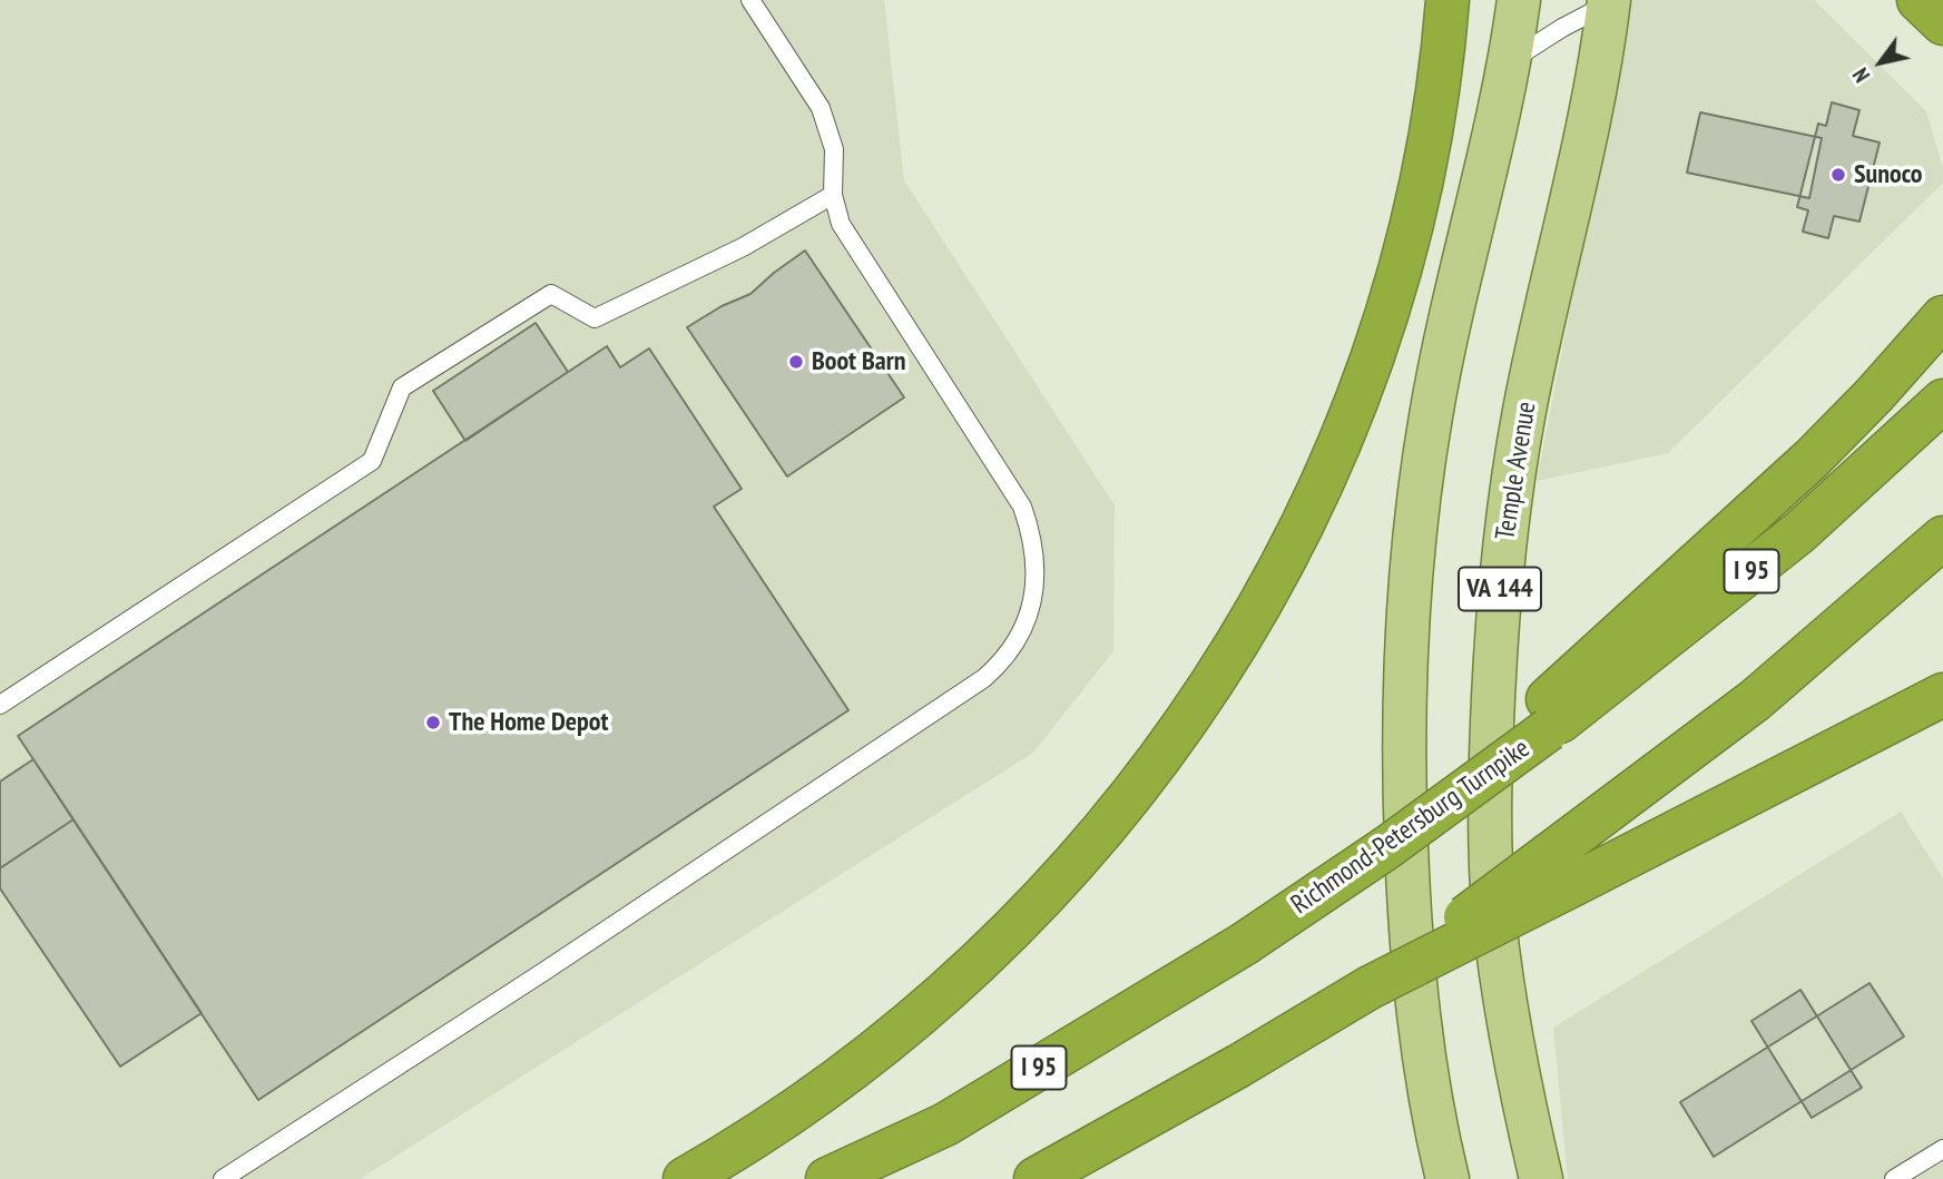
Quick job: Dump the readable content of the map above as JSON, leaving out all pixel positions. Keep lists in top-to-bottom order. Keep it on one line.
{"streets":{"highway":["I 95","Richmond-Petersburg Turnpike"],"main road":["Temple Avenue","VA 144"]},"places":["Sunoco","Boot Barn","The Home Depot"],"north":"bottom left"}
